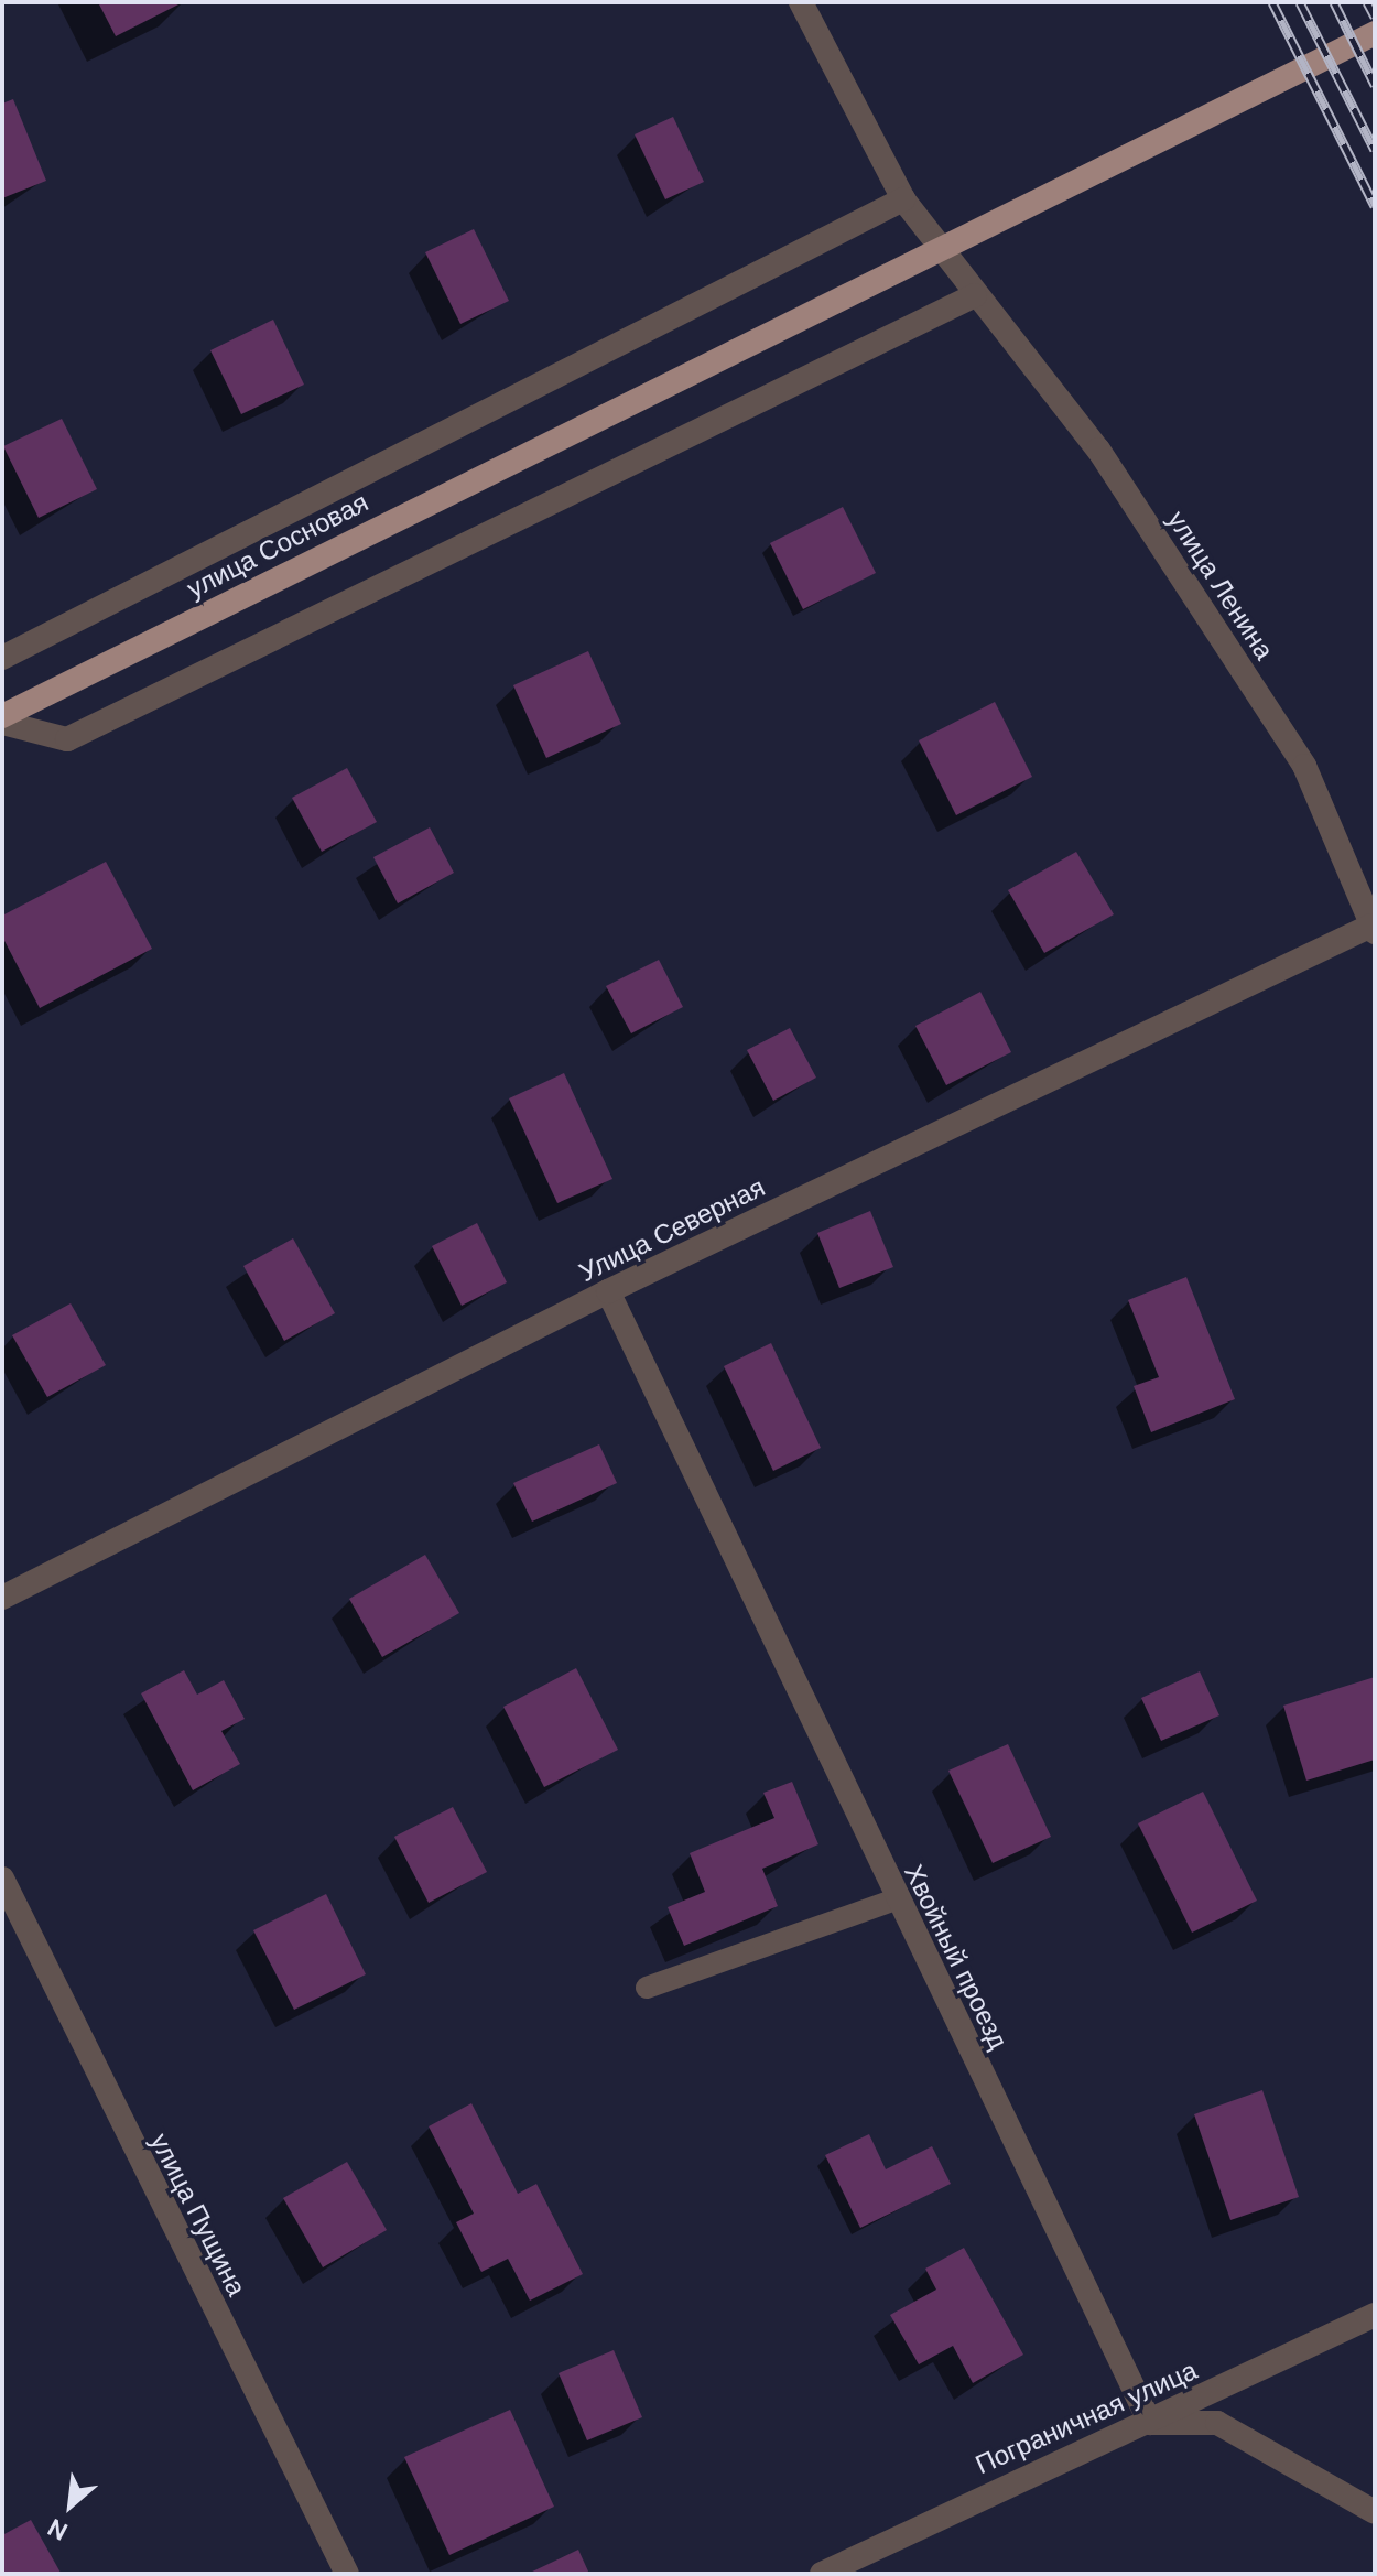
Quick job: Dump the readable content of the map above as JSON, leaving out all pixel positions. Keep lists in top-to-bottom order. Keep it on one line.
{"streets":{"main road":["улица Сосновая"],"street":["улица Ленина","Улица Северная","Хвойный проезд","улица Пущина","Пограничная улица"]},"crossings":[["улица Ленина","Улица Северная"],["Улица Северная","Хвойный проезд"],["Хвойный проезд","Пограничная улица"]],"north":"bottom left"}
